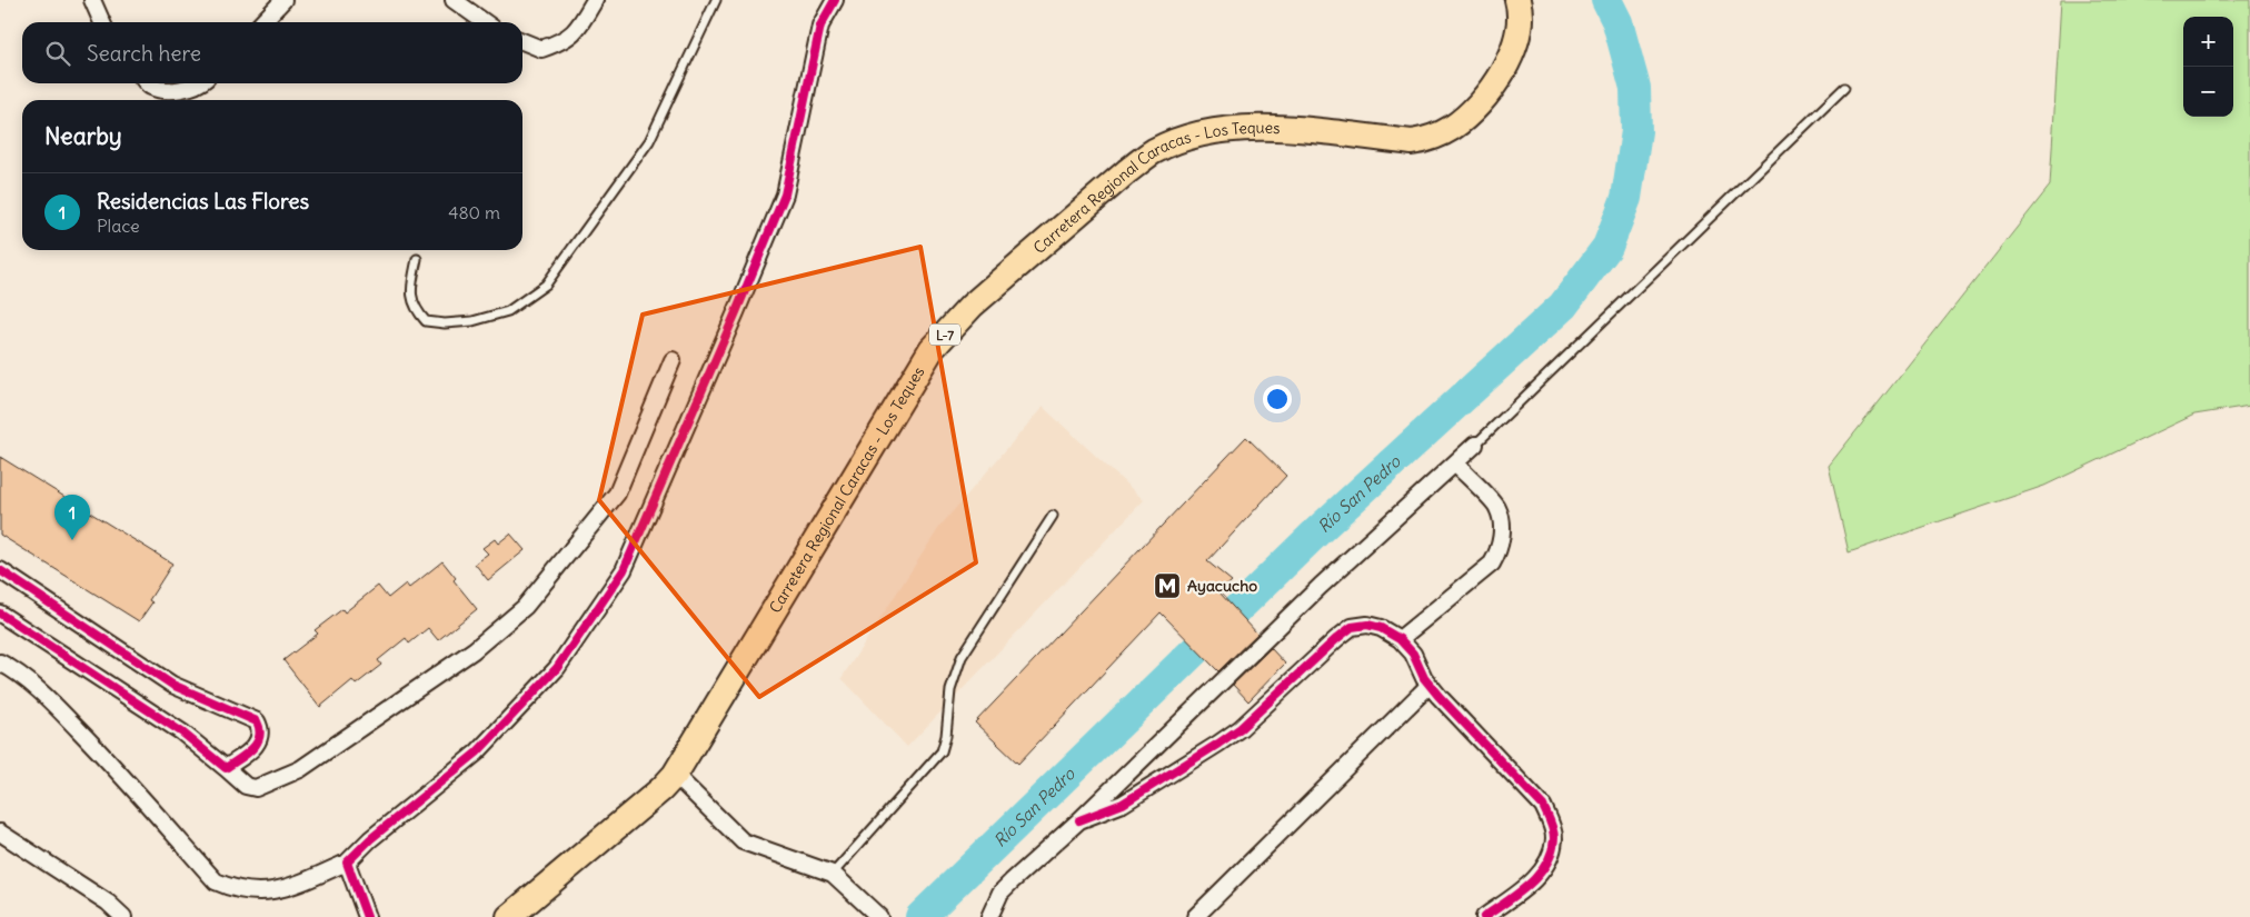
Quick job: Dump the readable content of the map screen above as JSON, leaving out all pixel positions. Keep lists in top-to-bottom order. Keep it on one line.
{"streets":{"main road":["Carretera Regional Caracas - Los Teques","L-7"]},"water":["Río San Pedro"],"places":{"metro station":["Ayacucho"]},"page":{"map_buttons":["+","−"],"search":"Search here","heading":"Nearby","list":[{"mark":"1","name":"Residencias Las Flores","note":"Place","value":"480 m"}],"pins":"1"}}
